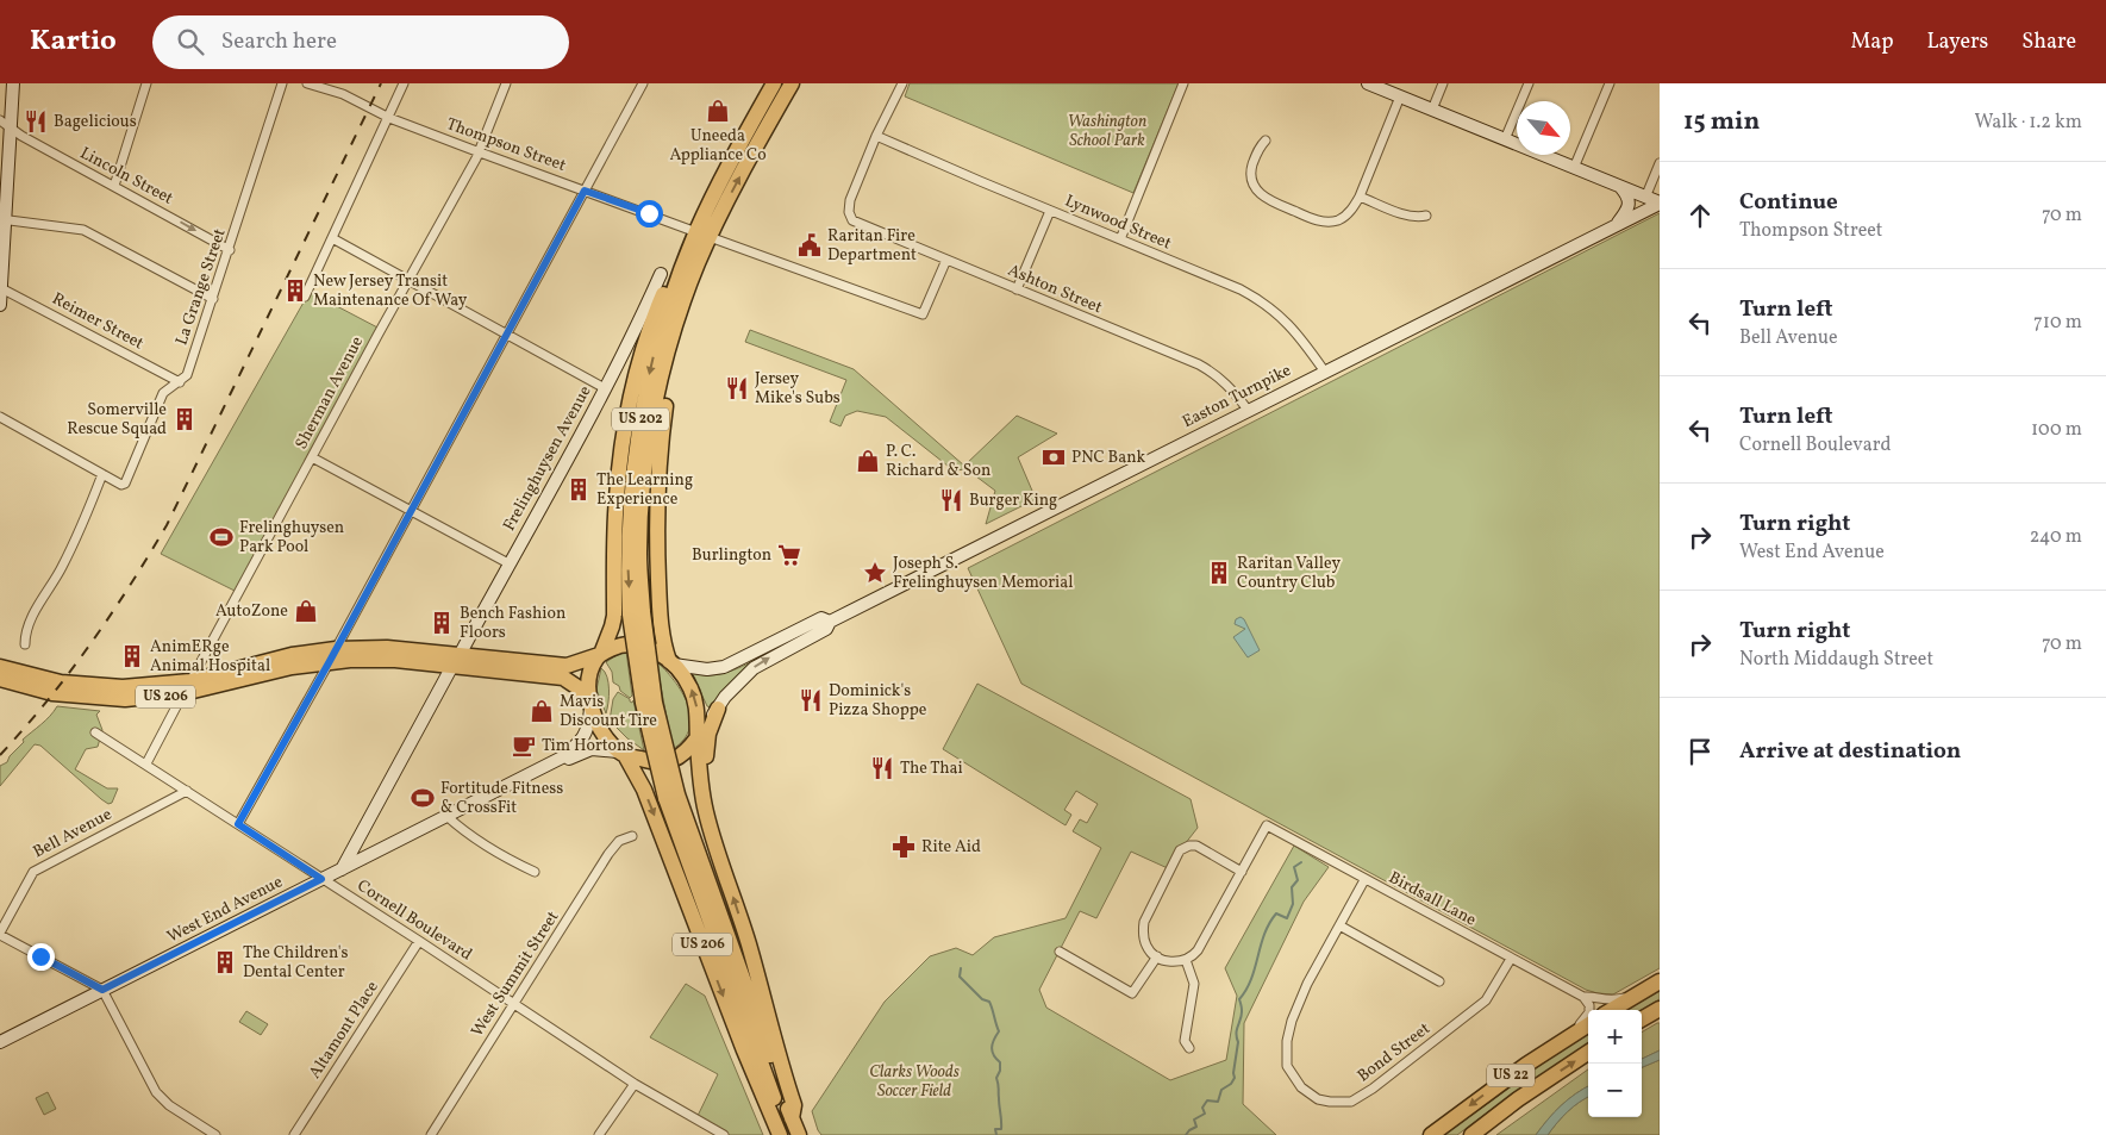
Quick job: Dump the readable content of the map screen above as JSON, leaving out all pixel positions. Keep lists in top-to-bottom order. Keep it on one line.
{"streets":{"highway":["US 202","US 206","US 22"],"street":["Thompson Street","Lincoln Street","Lynwood Street","La Grange Street","Ashton Street","Reimer Street","Sherman Avenue","Easton Turnpike","Frelinghuysen Avenue","Bell Avenue","Birdsall Lane","West End Avenue","Cornell Boulevard","West Summit Street","Altamont Place","Bond Street"]},"crossings":[["Thompson Street","Ashton Street"],["Thompson Street","Sherman Avenue"],["Thompson Street","US 202"],["Lincoln Street","La Grange Street"],["Lynwood Street","Ashton Street"],["Lynwood Street","Easton Turnpike"],["La Grange Street","Reimer Street"],["Ashton Street","Easton Turnpike"],["Sherman Avenue","US 206"],["Sherman Avenue","Cornell Boulevard"],["Easton Turnpike","US 206"],["Easton Turnpike","West End Avenue"],["US 202","US 206"],["Frelinghuysen Avenue","US 206"],["Frelinghuysen Avenue","West End Avenue"],["US 206","West End Avenue"],["Bell Avenue","Cornell Boulevard"],["Birdsall Lane","Bond Street"],["West End Avenue","Cornell Boulevard"],["Cornell Boulevard","West Summit Street"],["Cornell Boulevard","Altamont Place"]],"parks":["Washington School Park","Clarks Woods Soccer Field"],"places":{"shop":["Uneeda Appliance Co","P. C. Richard & Son","AutoZone","Mavis Discount Tire"],"restaurant":["Bagelicious","Jersey Mike's Subs","Burger King","Dominick's Pizza Shoppe","The Thai"],"public building":["Raritan Fire Department"],"building":["New Jersey Transit Maintenance Of Way","Somerville Rescue Squad","The Learning Experience","Raritan Valley Country Club","Bench Fashion Floors","AnimERge Animal Hospital","The Children's Dental Center"],"bank":["PNC Bank"],"sports":["Frelinghuysen Park Pool","Fortitude Fitness & CrossFit"],"supermarket":["Burlington"],"place":["Joseph S. Frelinghuysen Memorial"],"cafe":["Tim Hortons"],"pharmacy":["Rite Aid"]},"north":"bottom right","page":{"header":"Kartio","search":"Search here","nav":["Map","Layers","Share"],"heading":["15 min","Walk · 1.2 km"],"list":[["Continue","Thompson Street","70 m"],["Turn left","Bell Avenue","710 m"],["Turn left","Cornell Boulevard","100 m"],["Turn right","West End Avenue","240 m"],["Turn right","North Middaugh Street","70 m"],"Arrive at destination"],"map_buttons":["+","−"]}}
